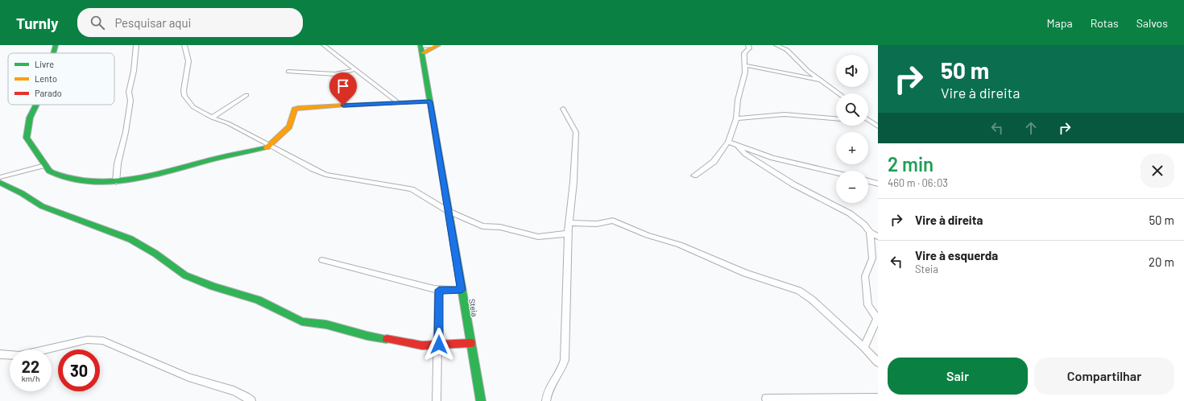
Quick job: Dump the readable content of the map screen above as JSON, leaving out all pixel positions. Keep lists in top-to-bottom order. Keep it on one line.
{"streets":{"street":["Steia"]},"legend":["Livre","Lento","Parado"],"page":{"header":"Turnly","search":"Pesquisar aqui","nav":["Mapa","Rotas","Salvos"],"turn":["50 m","Vire à direita"],"map_buttons":["+","−"],"heading":["2 min","460 m · 06:03"],"list":[{"name":"Vire à direita","value":"50 m"},{"name":"Vire à esquerda","note":"Steia","value":"20 m"}],"speed":"22 km/h","limit":"30","buttons":["Sair","Compartilhar"]}}
